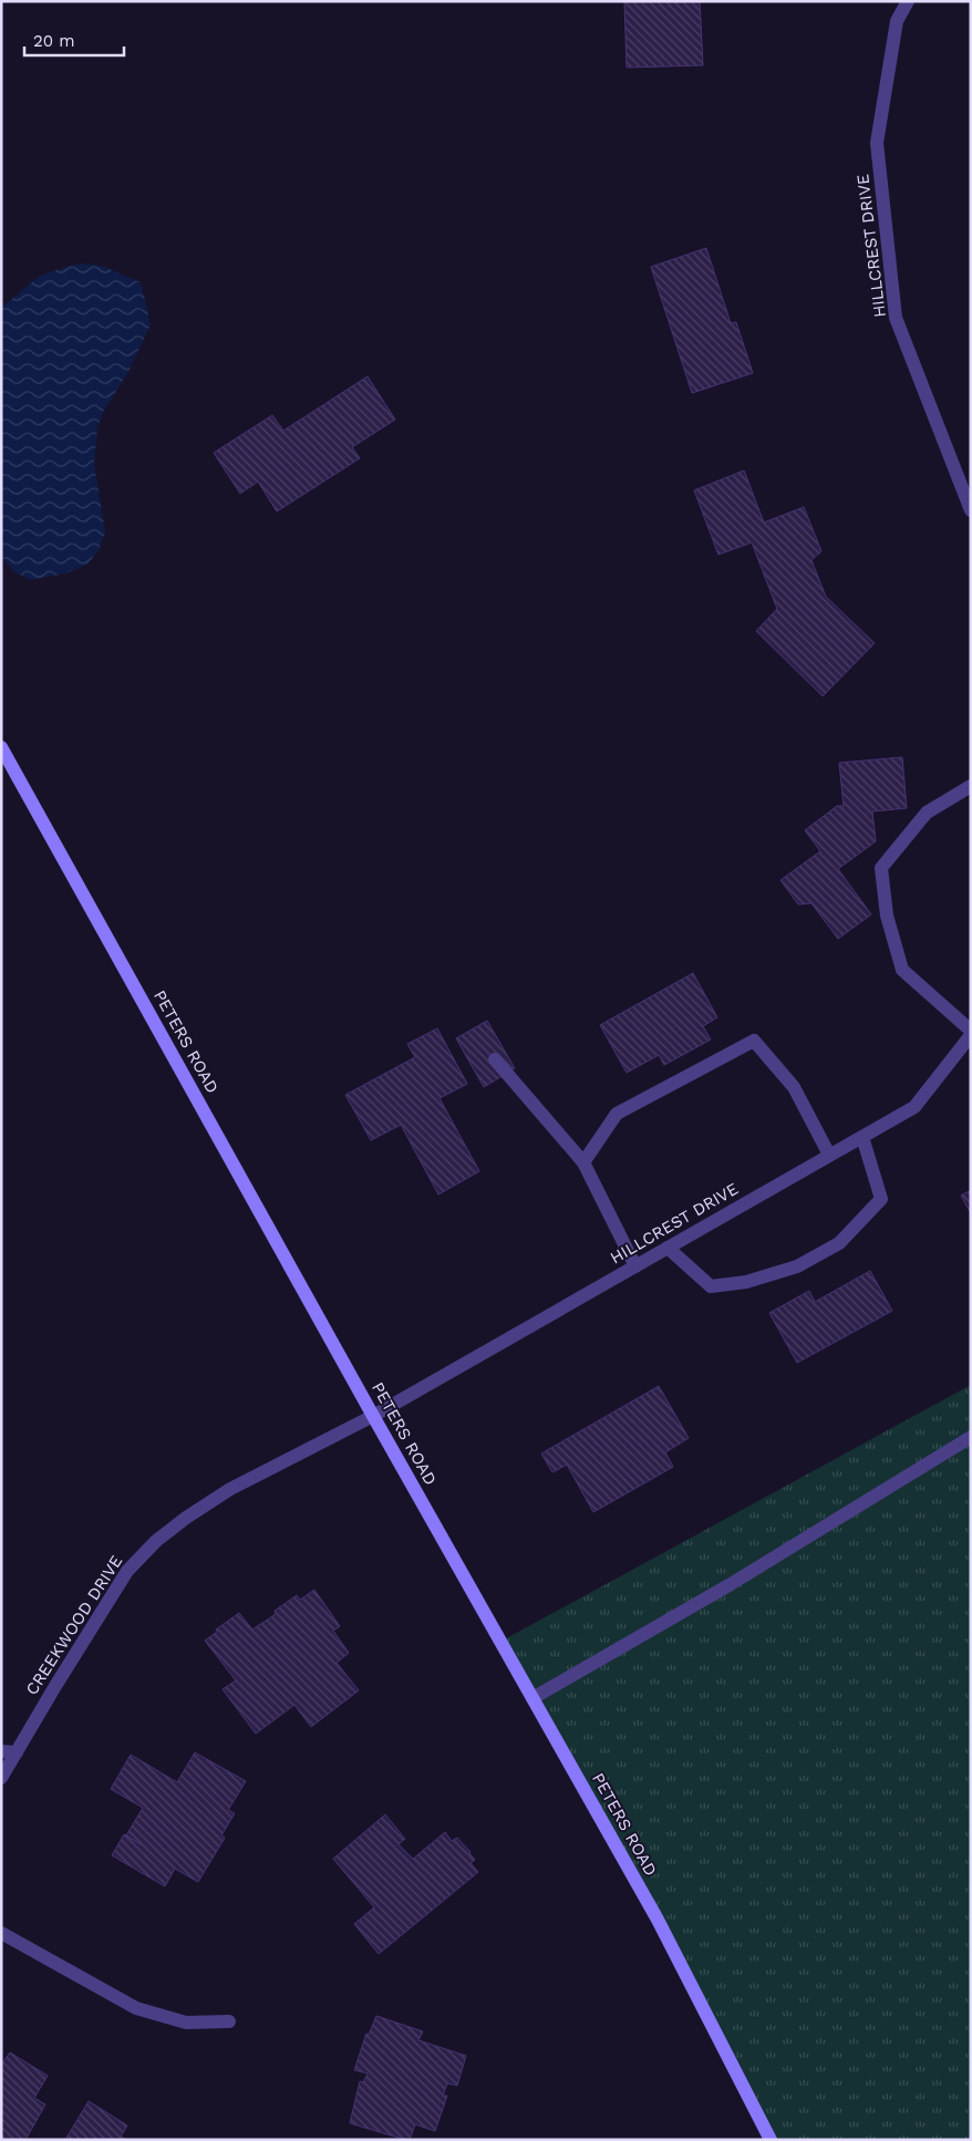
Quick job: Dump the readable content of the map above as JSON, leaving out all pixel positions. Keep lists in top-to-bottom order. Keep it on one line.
{"streets":{"street":["HILLCREST DRIVE","PETERS ROAD","CREEKWOOD DRIVE"]},"crossings":[["HILLCREST DRIVE","PETERS ROAD"],["HILLCREST DRIVE","CREEKWOOD DRIVE"],["PETERS ROAD","CREEKWOOD DRIVE"]],"scale_bar":"20 m"}
